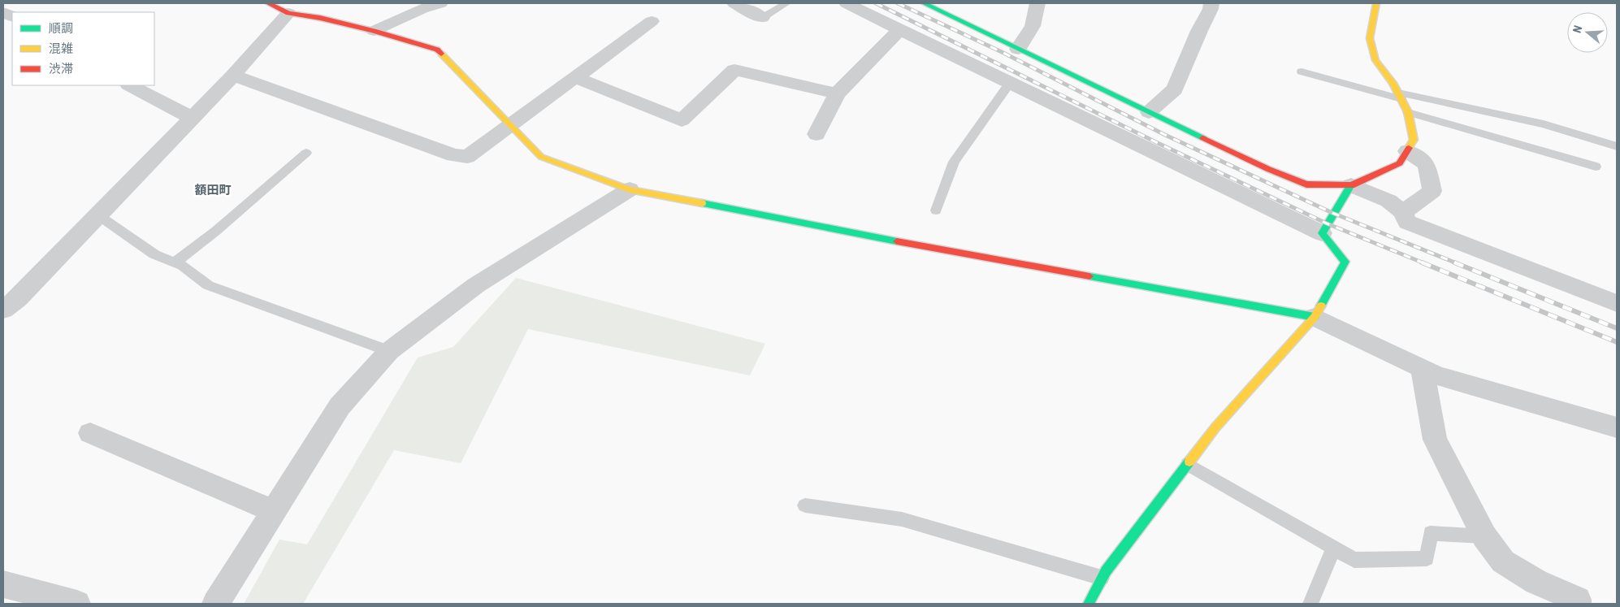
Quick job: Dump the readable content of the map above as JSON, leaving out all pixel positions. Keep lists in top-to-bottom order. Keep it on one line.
{"districts":["額田町"],"legend":["順調","混雑","渋滞"],"north":"left"}
